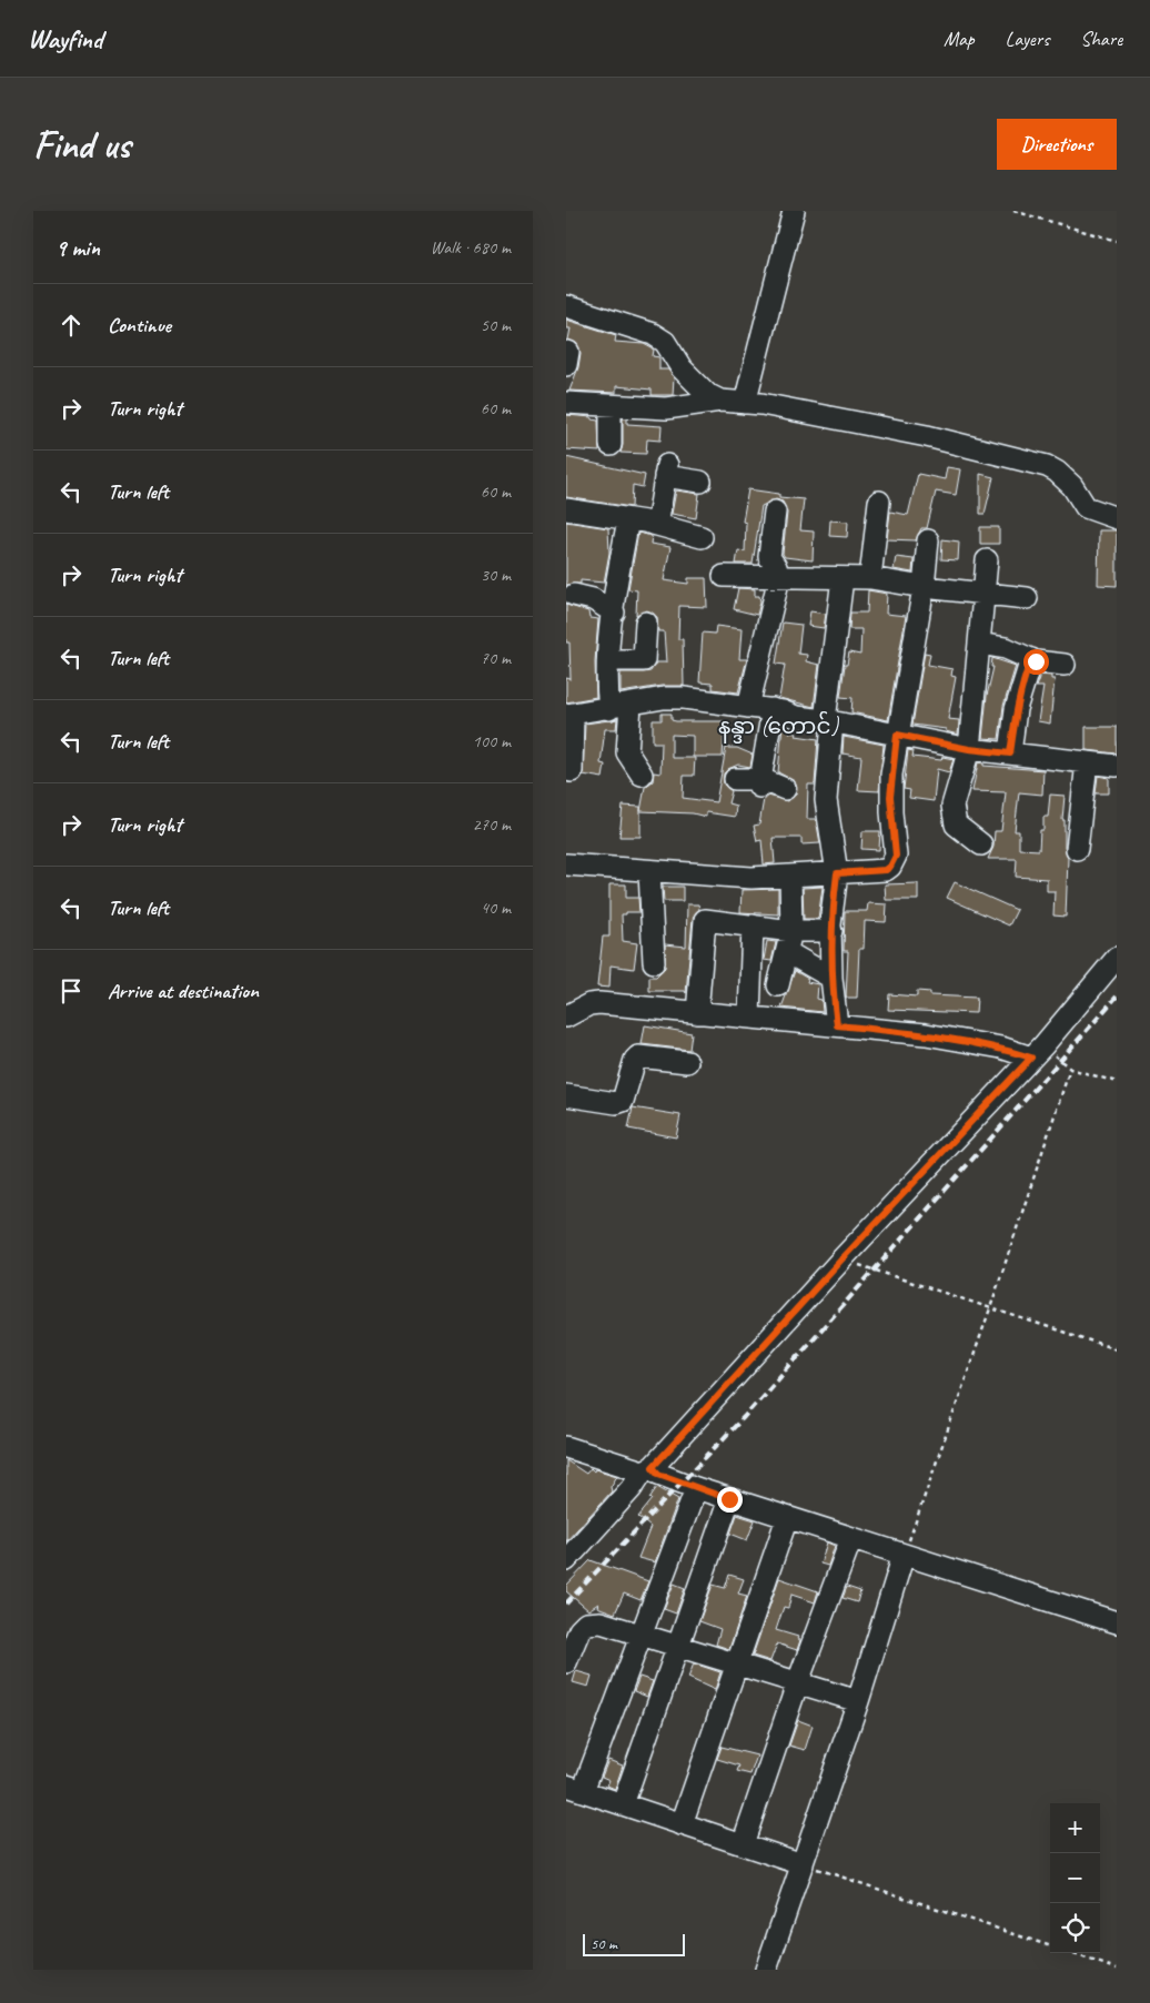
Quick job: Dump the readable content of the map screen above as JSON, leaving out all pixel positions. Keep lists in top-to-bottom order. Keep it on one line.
{"districts":["နန္ဒာ (တောင်)"],"scale_bar":"50 m","page":{"header":"Wayfind","nav":["Map","Layers","Share"],"buttons":"Directions","title":"Find us","heading":["9 min","Walk · 680 m"],"list":[["Continue","50 m"],["Turn right","60 m"],["Turn left","60 m"],["Turn right","30 m"],["Turn left","70 m"],["Turn left","100 m"],["Turn right","270 m"],["Turn left","40 m"],"Arrive at destination"],"map_buttons":["+","−"],"scale":"50 m"}}
